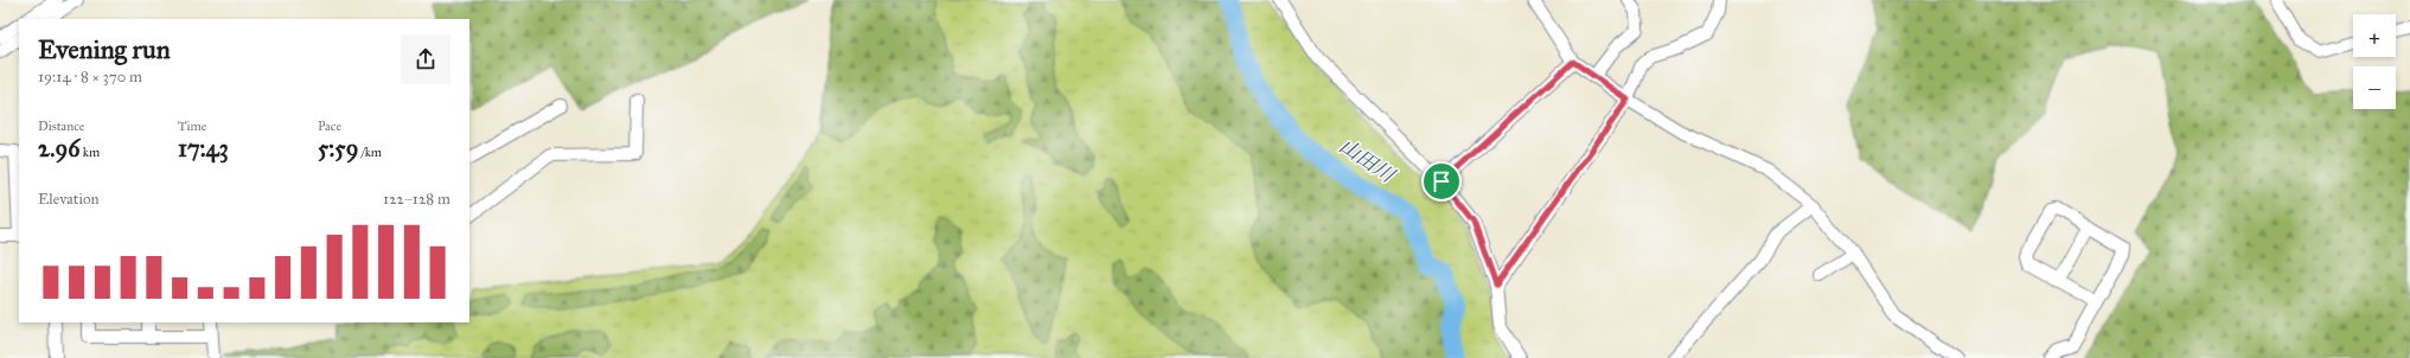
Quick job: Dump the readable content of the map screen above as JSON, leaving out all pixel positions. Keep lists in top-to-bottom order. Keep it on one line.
{"water":["山田川"],"page":{"map_buttons":["+","−"],"heading":["Evening run","19:14 · 8 × 370 m"],"stats":[["Distance","2.96 km"],["Time","17:43"],["Pace","5:59 /km"]],"chart":["Elevation","122–128 m"]}}
